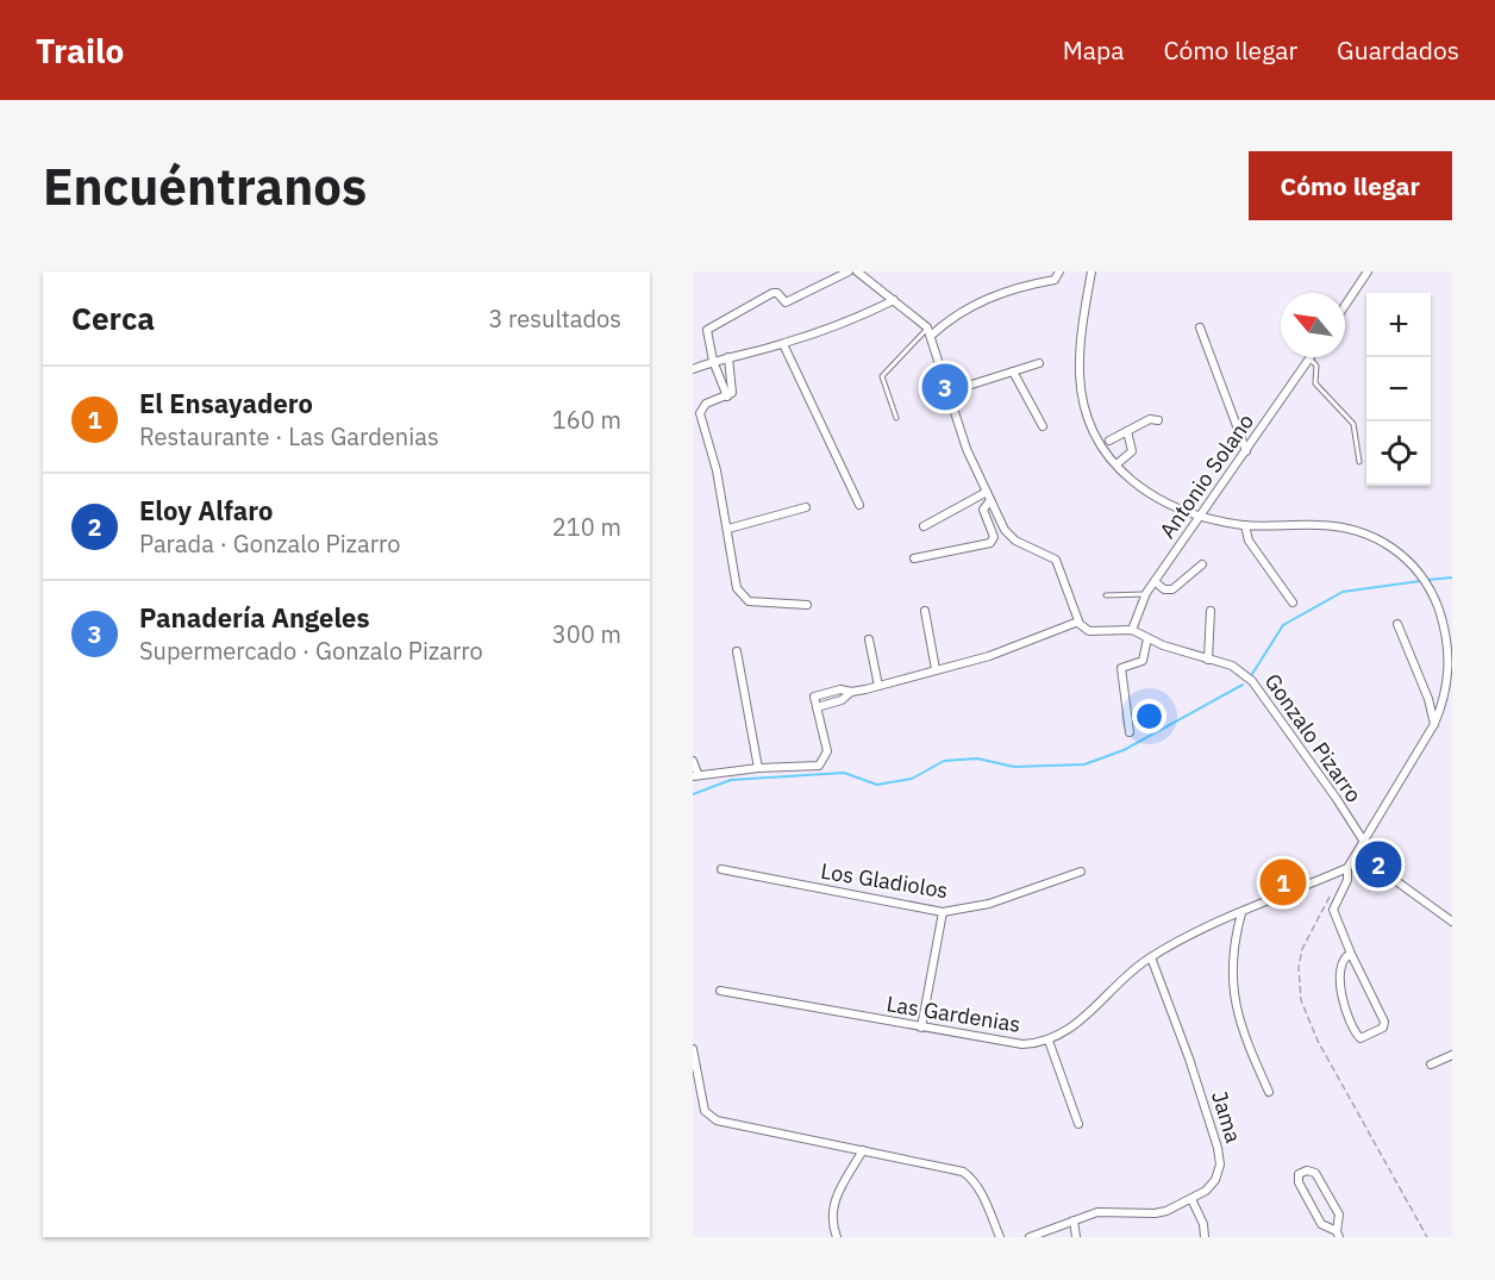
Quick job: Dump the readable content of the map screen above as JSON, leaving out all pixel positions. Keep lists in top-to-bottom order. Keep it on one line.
{"streets":{"street":["Antonio Solano","Gonzalo Pizarro","Los Gladiolos","Las Gardenias","Jama"]},"crossings":[["Antonio Solano","Gonzalo Pizarro"],["Las Gardenias","Jama"]],"north":"top left","page":{"header":"Trailo","nav":["Mapa","Cómo llegar","Guardados"],"buttons":"Cómo llegar","title":"Encuéntranos","heading":["Cerca","3 resultados"],"map_buttons":["+","−"],"pins":["3","2","1"],"list":[{"mark":"1","name":"El Ensayadero","note":"Restaurante · Las Gardenias","value":"160 m"},{"mark":"2","name":"Eloy Alfaro","note":"Parada · Gonzalo Pizarro","value":"210 m"},{"mark":"3","name":"Panadería Angeles","note":"Supermercado · Gonzalo Pizarro","value":"300 m"}]}}
